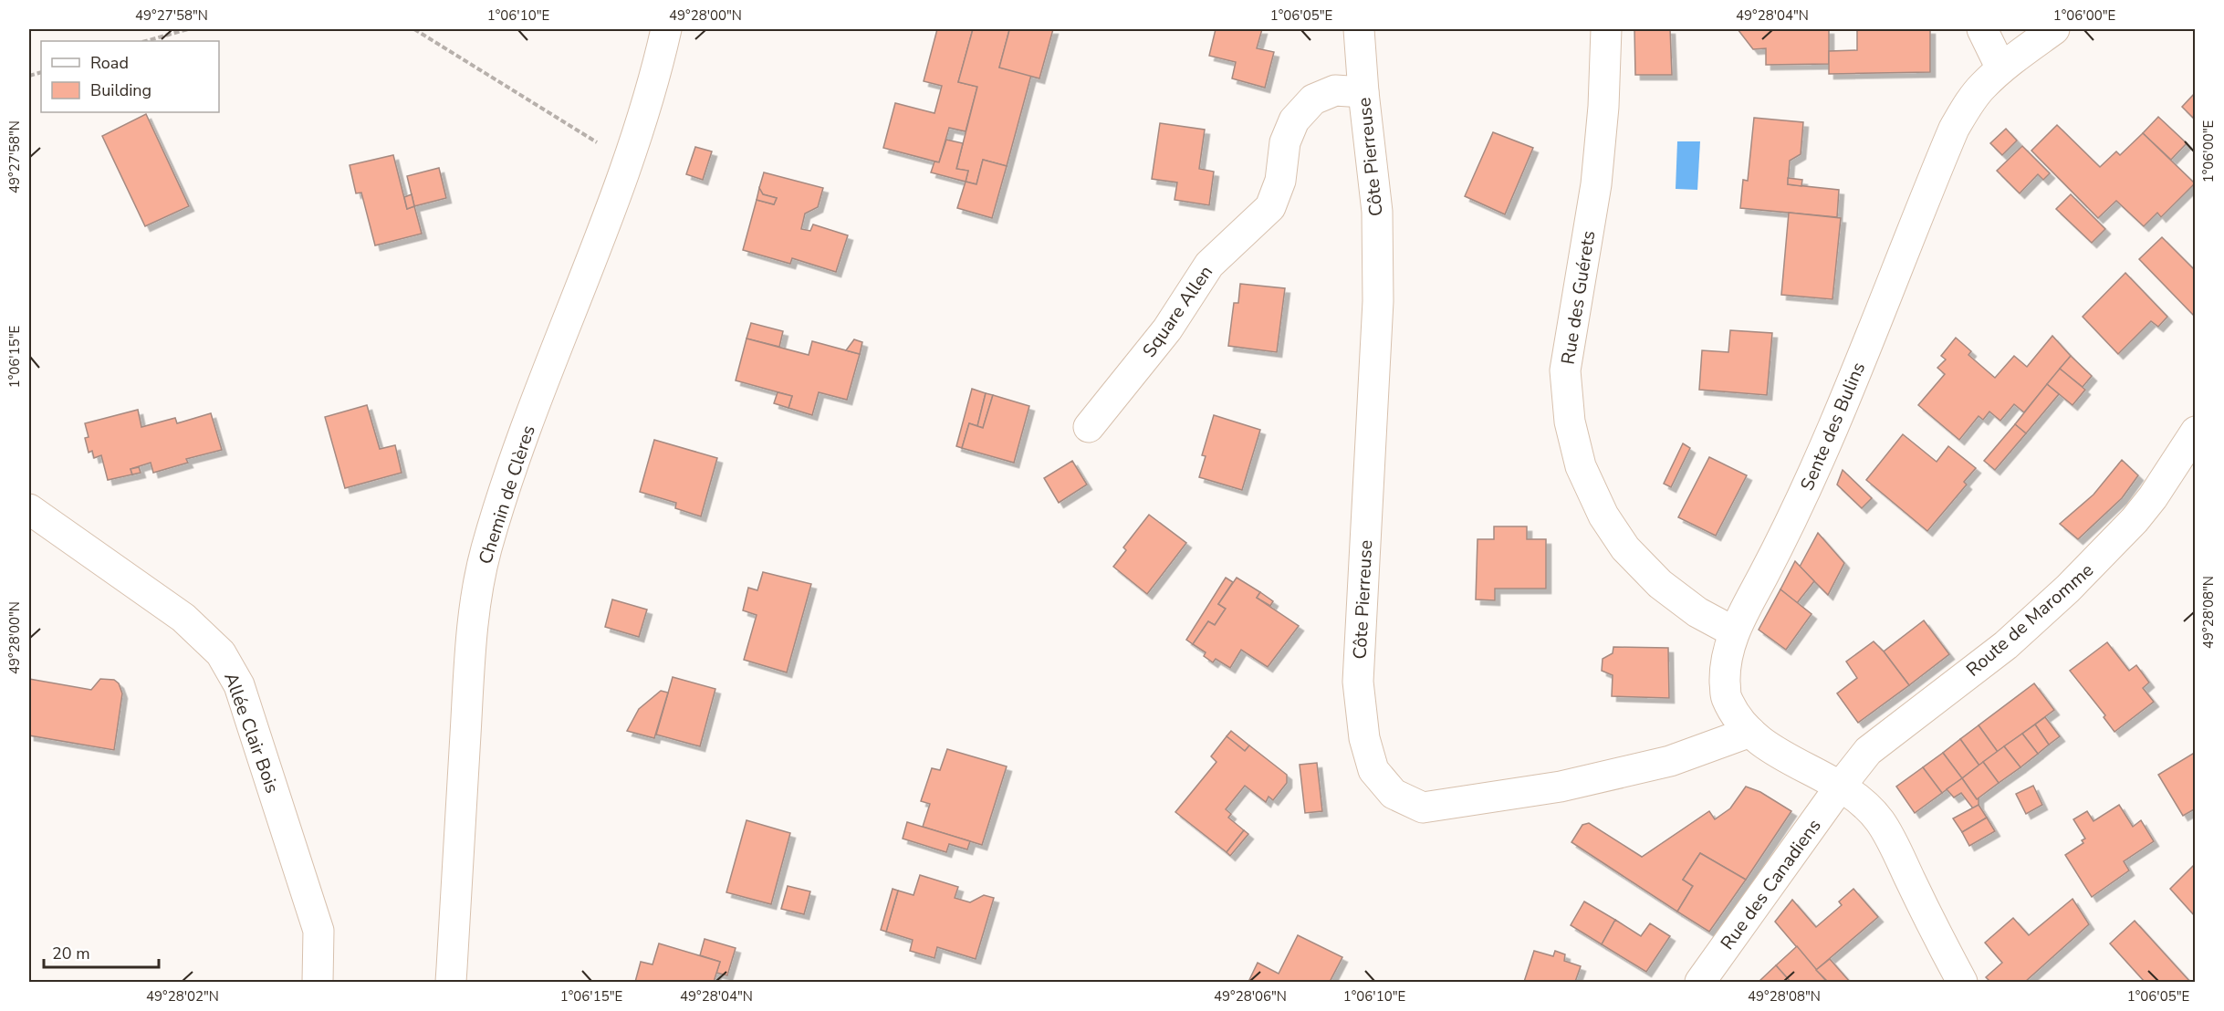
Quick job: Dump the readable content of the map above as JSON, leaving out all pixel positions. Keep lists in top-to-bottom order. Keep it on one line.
{"streets":{"street":["Côte Pierreuse","Rue des Guérets","Square Allen","Sente des Bulins","Chemin de Clères","Route de Maromme","Allée Clair Bois","Rue des Canadiens"]},"crossings":[["Côte Pierreuse","Square Allen"],["Côte Pierreuse","Sente des Bulins"],["Rue des Guérets","Sente des Bulins"],["Sente des Bulins","Route de Maromme"],["Sente des Bulins","Rue des Canadiens"],["Route de Maromme","Rue des Canadiens"]],"legend":["Road","Building"],"scale_bar":"20 m","coordinates":["49°27'58\"N","1°06'10\"E","49°28'00\"N","1°06'05\"E","49°28'04\"N","1°06'00\"E","1°06'15\"E","49°28'08\"N","49°28'02\"N","49°28'06\"N"]}
